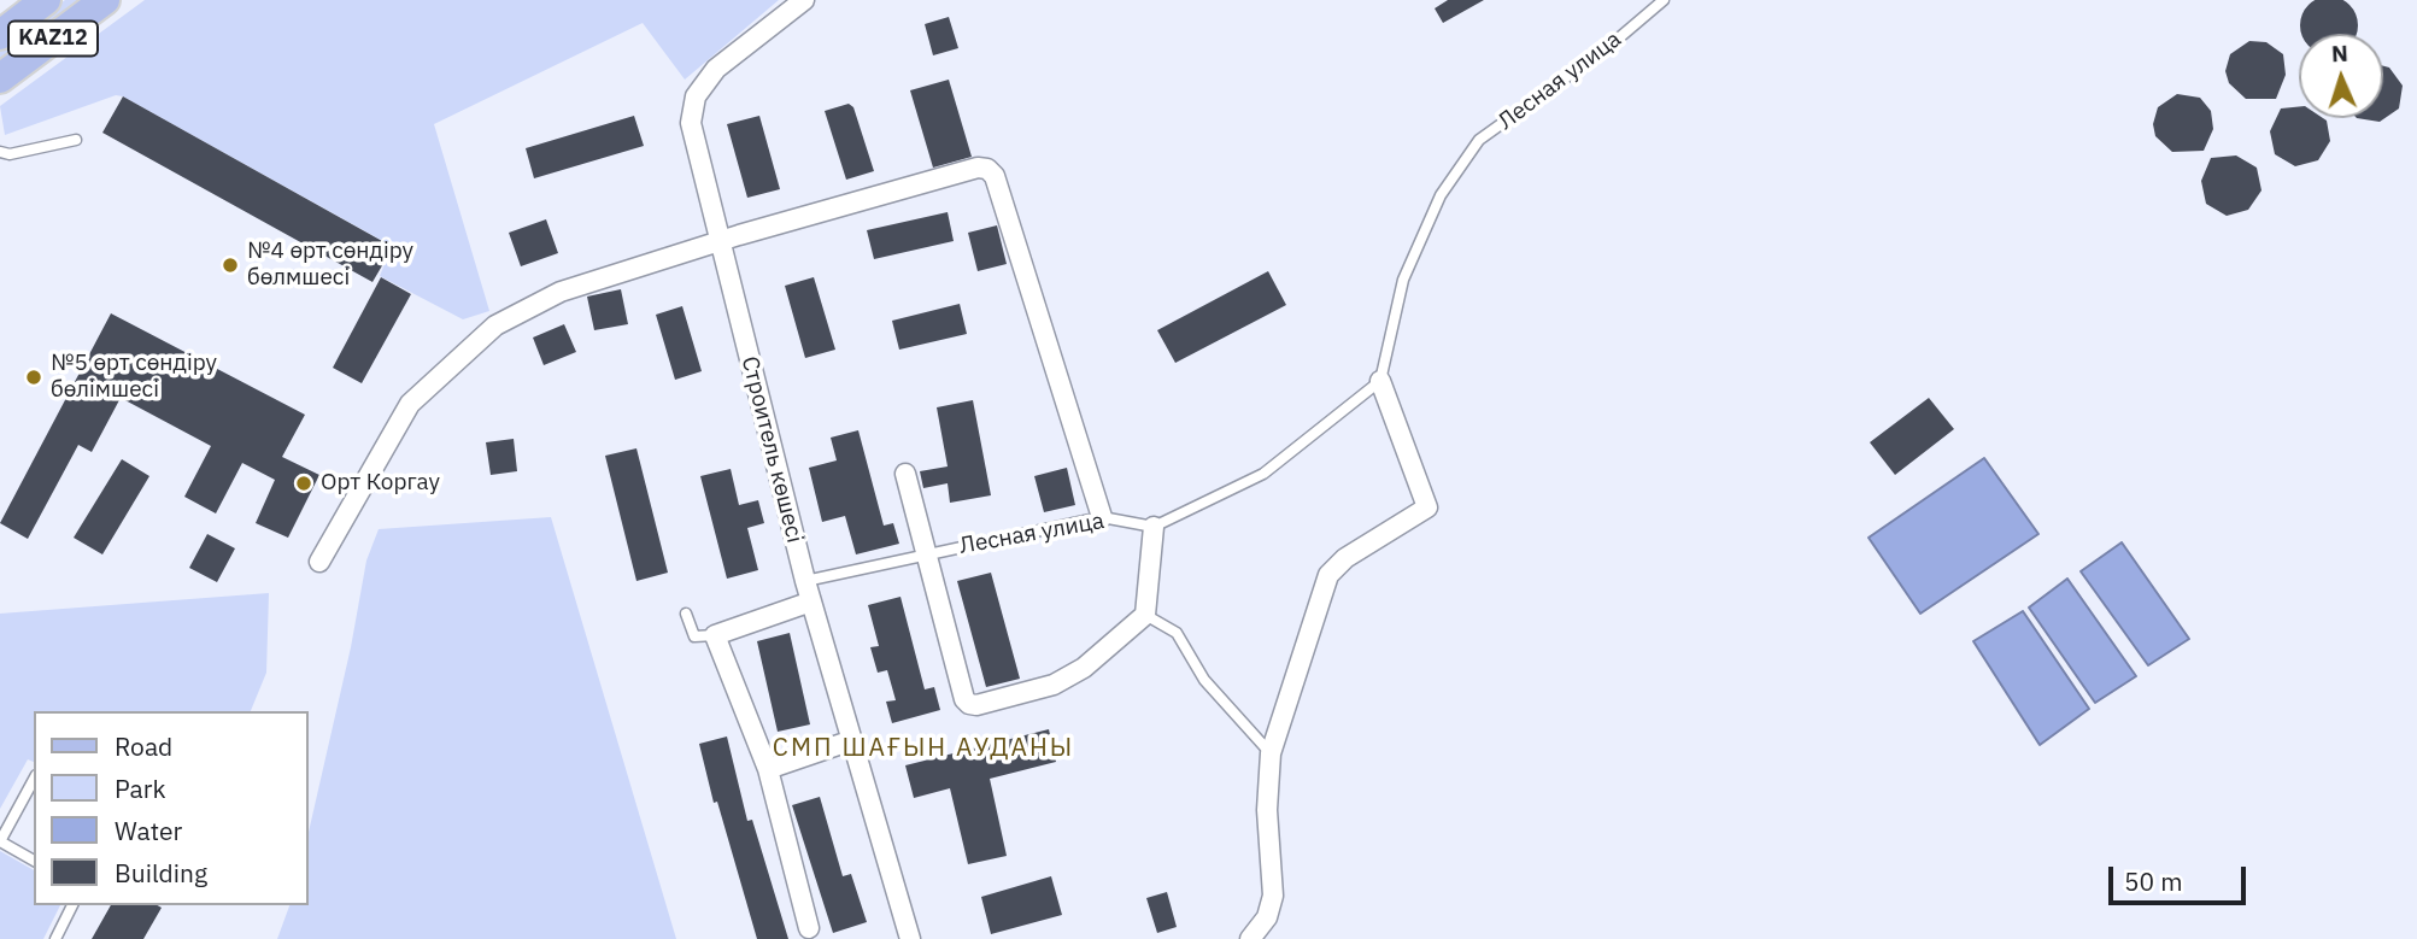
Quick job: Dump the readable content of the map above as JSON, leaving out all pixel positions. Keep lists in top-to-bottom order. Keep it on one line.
{"streets":{"main road":["KAZ12"],"street":["Строитель көшесі"],"lane":["Лесная улица"]},"crossings":[["Лесная улица","Строитель көшесі"]],"districts":["СМП ШАҒЫН АУДАНЫ"],"places":["№4 өрт сөндіру бөлмшесі","№5 өрт сөндіру бөлімшесі","Орт Коргау"],"legend":["Road","Park","Water","Building"],"scale_bar":"50 m","north":"top"}
